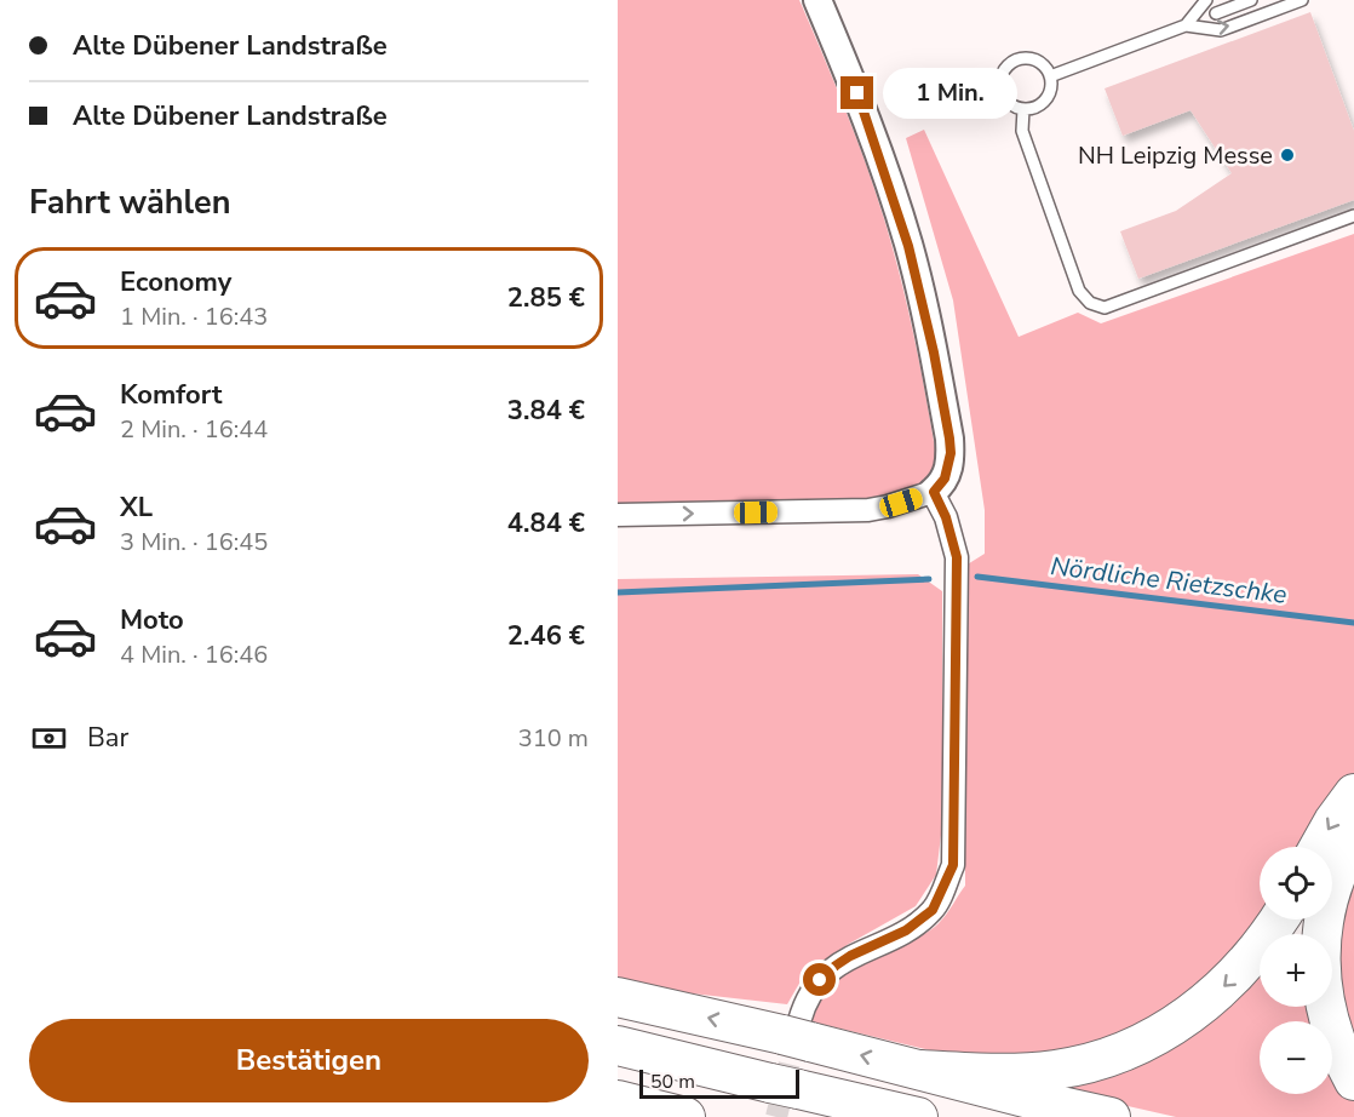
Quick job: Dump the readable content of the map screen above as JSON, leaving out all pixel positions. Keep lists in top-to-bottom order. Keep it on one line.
{"water":["Nördliche Rietzschke"],"places":["NH Leipzig Messe"],"scale_bar":"50 m","page":{"banner":["Alte Dübener Landstraße","Alte Dübener Landstraße"],"bubble":"1 Min.","heading":"Fahrt wählen","list":[{"name":"Economy","note":"1 Min. · 16:43","value":"2.85 €"},{"name":"Komfort","note":"2 Min. · 16:44","value":"3.84 €"},{"name":"XL","note":"3 Min. · 16:45","value":"4.84 €"},{"name":"Moto","note":"4 Min. · 16:46","value":"2.46 €"}],"pay":["Bar","310 m"],"map_buttons":["+","−"],"buttons":"Bestätigen","scale":"50 m"}}
